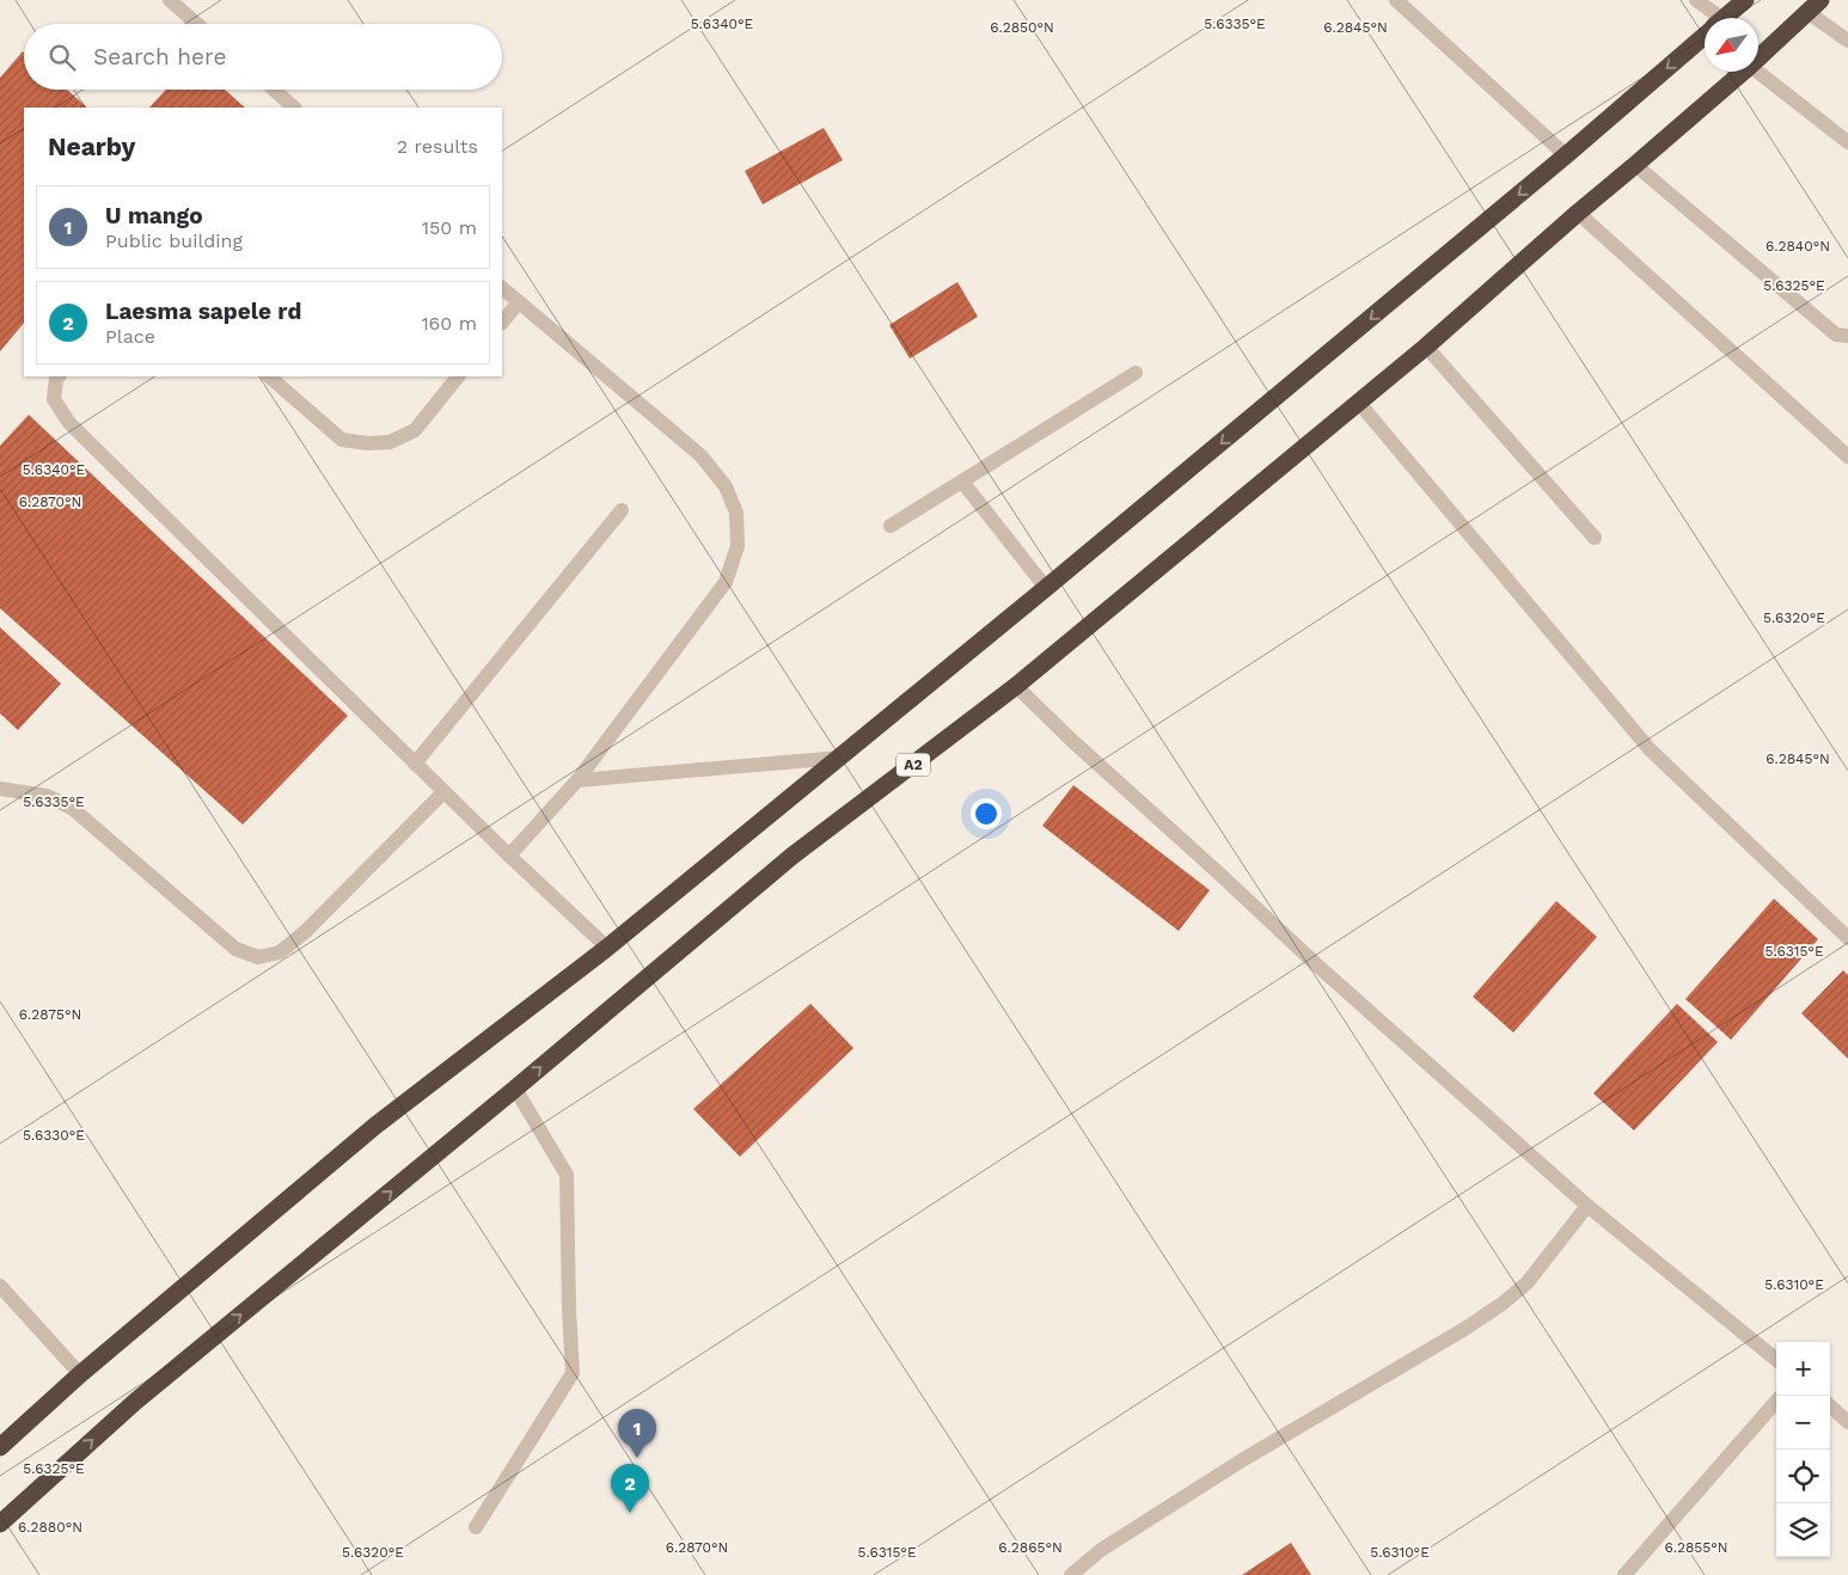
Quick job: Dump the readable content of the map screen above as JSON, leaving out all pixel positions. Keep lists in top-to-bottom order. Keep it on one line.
{"streets":{"highway":["A2"]},"north":"bottom left","page":{"search":"Search here","heading":["Nearby","2 results"],"list":[{"mark":"1","name":"U mango","note":"Public building","value":"150 m"},{"mark":"2","name":"Laesma sapele rd","note":"Place","value":"160 m"}],"map_buttons":["+","−"],"pins":["1","2"]},"coordinates":["5.6340°E","5.6335°E","6.2850°N","6.2845°N","6.2840°N","5.6325°E","6.2870°N","5.6320°E","5.6315°E","6.2875°N","5.6330°E","5.6310°E","6.2880°N","6.2865°N","6.2855°N"]}
